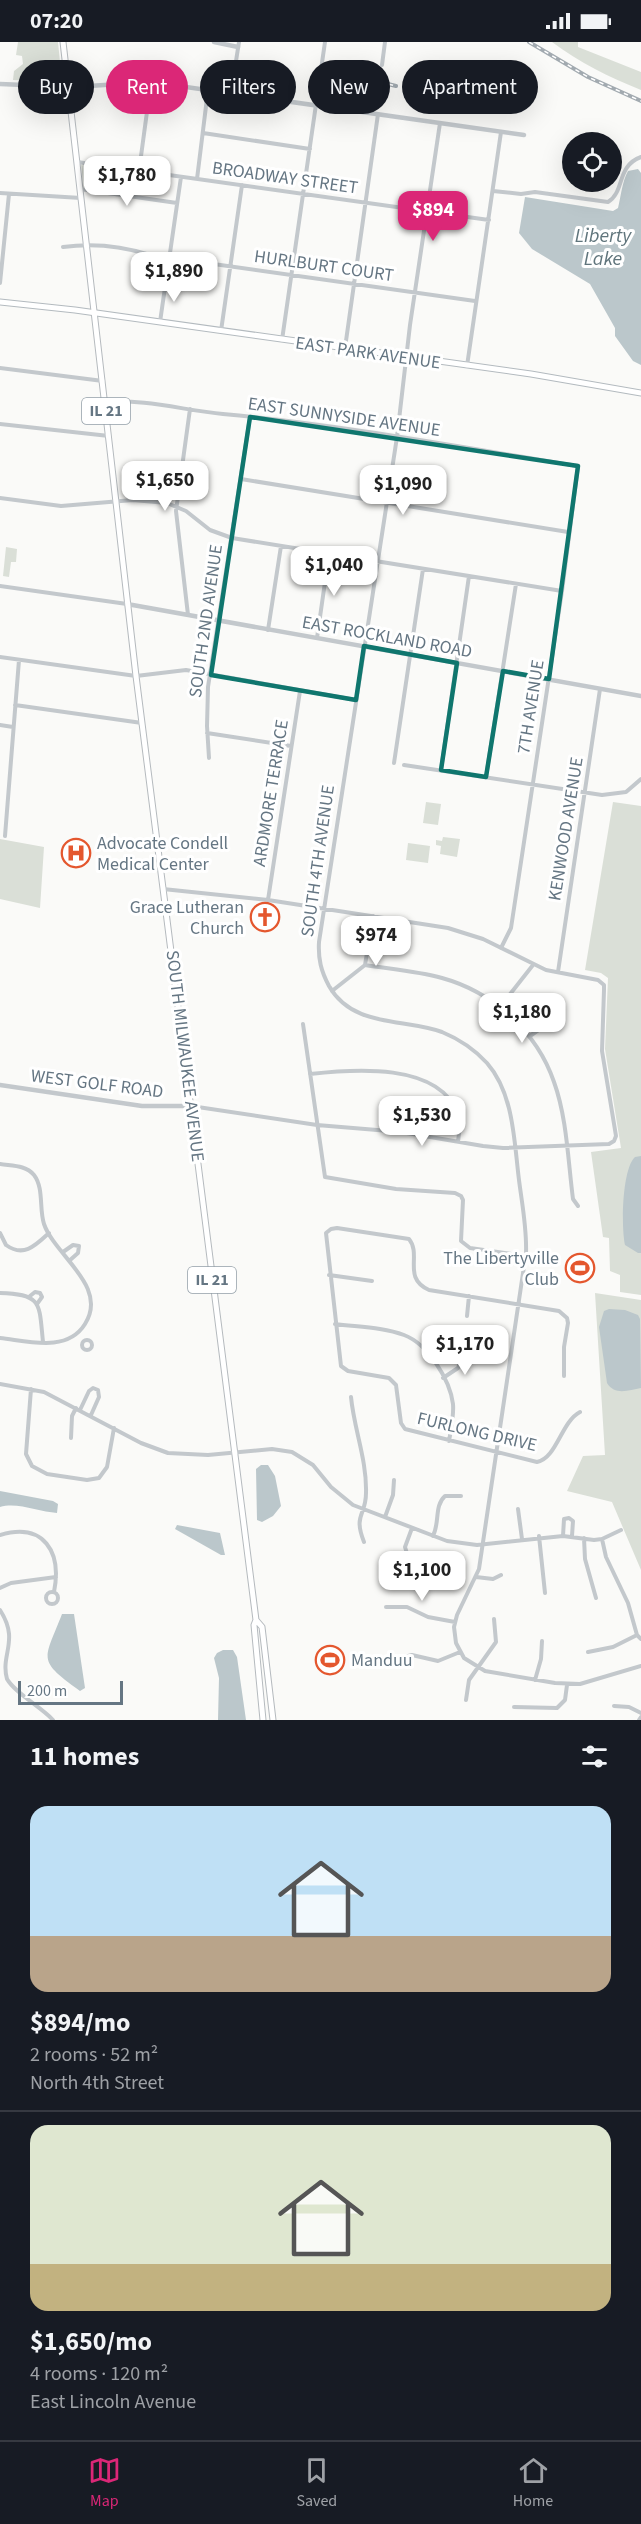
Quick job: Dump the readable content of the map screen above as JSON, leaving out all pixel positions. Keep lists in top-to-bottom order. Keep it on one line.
{"streets":{"main road":["EAST PARK AVENUE","IL 21","SOUTH MILWAUKEE AVENUE"],"street":["BROADWAY STREET","HURLBURT COURT","EAST SUNNYSIDE AVENUE","SOUTH 2ND AVENUE","EAST ROCKLAND ROAD","7TH AVENUE","ARDMORE TERRACE","KENWOOD AVENUE","SOUTH 4TH AVENUE","WEST GOLF ROAD","FURLONG DRIVE"]},"crossings":[["BROADWAY STREET","IL 21"],["BROADWAY STREET","SOUTH 4TH AVENUE"],["HURLBURT COURT","IL 21"],["HURLBURT COURT","SOUTH 4TH AVENUE"],["EAST PARK AVENUE","IL 21"],["EAST PARK AVENUE","SOUTH 4TH AVENUE"],["EAST PARK AVENUE","SOUTH MILWAUKEE AVENUE"],["IL 21","SOUTH MILWAUKEE AVENUE"],["EAST SUNNYSIDE AVENUE","SOUTH 2ND AVENUE"],["EAST SUNNYSIDE AVENUE","7TH AVENUE"],["EAST SUNNYSIDE AVENUE","SOUTH 4TH AVENUE"],["EAST SUNNYSIDE AVENUE","SOUTH MILWAUKEE AVENUE"],["SOUTH 2ND AVENUE","EAST ROCKLAND ROAD"],["EAST ROCKLAND ROAD","7TH AVENUE"],["EAST ROCKLAND ROAD","KENWOOD AVENUE"],["EAST ROCKLAND ROAD","SOUTH 4TH AVENUE"],["EAST ROCKLAND ROAD","SOUTH MILWAUKEE AVENUE"],["SOUTH 4TH AVENUE","FURLONG DRIVE"],["SOUTH MILWAUKEE AVENUE","WEST GOLF ROAD"]],"water":["Liberty Lake"],"places":{"hospital":["Advocate Condell Medical Center"],"church":["Grace Lutheran Church"],"sports":["The Libertyville Club","Manduu"]},"scale_bar":"200 m","page":{"status":"07:20","chip":["Buy","Rent","Filters","New","Apartment"],"price":["$1,780","$894","$1,890","$1,650","$1,090","$1,040","$974","$1,180","$1,530","$1,170","$1,100"],"scale":"200 m","heading":"11 homes","list":[{"name":"$894/mo","note":"2 rooms · 52 m² · North 4th Street"},{"name":"$1,650/mo","note":"4 rooms · 120 m² · East Lincoln Avenue"}],"tabs":["Map","Saved","Home"]}}
